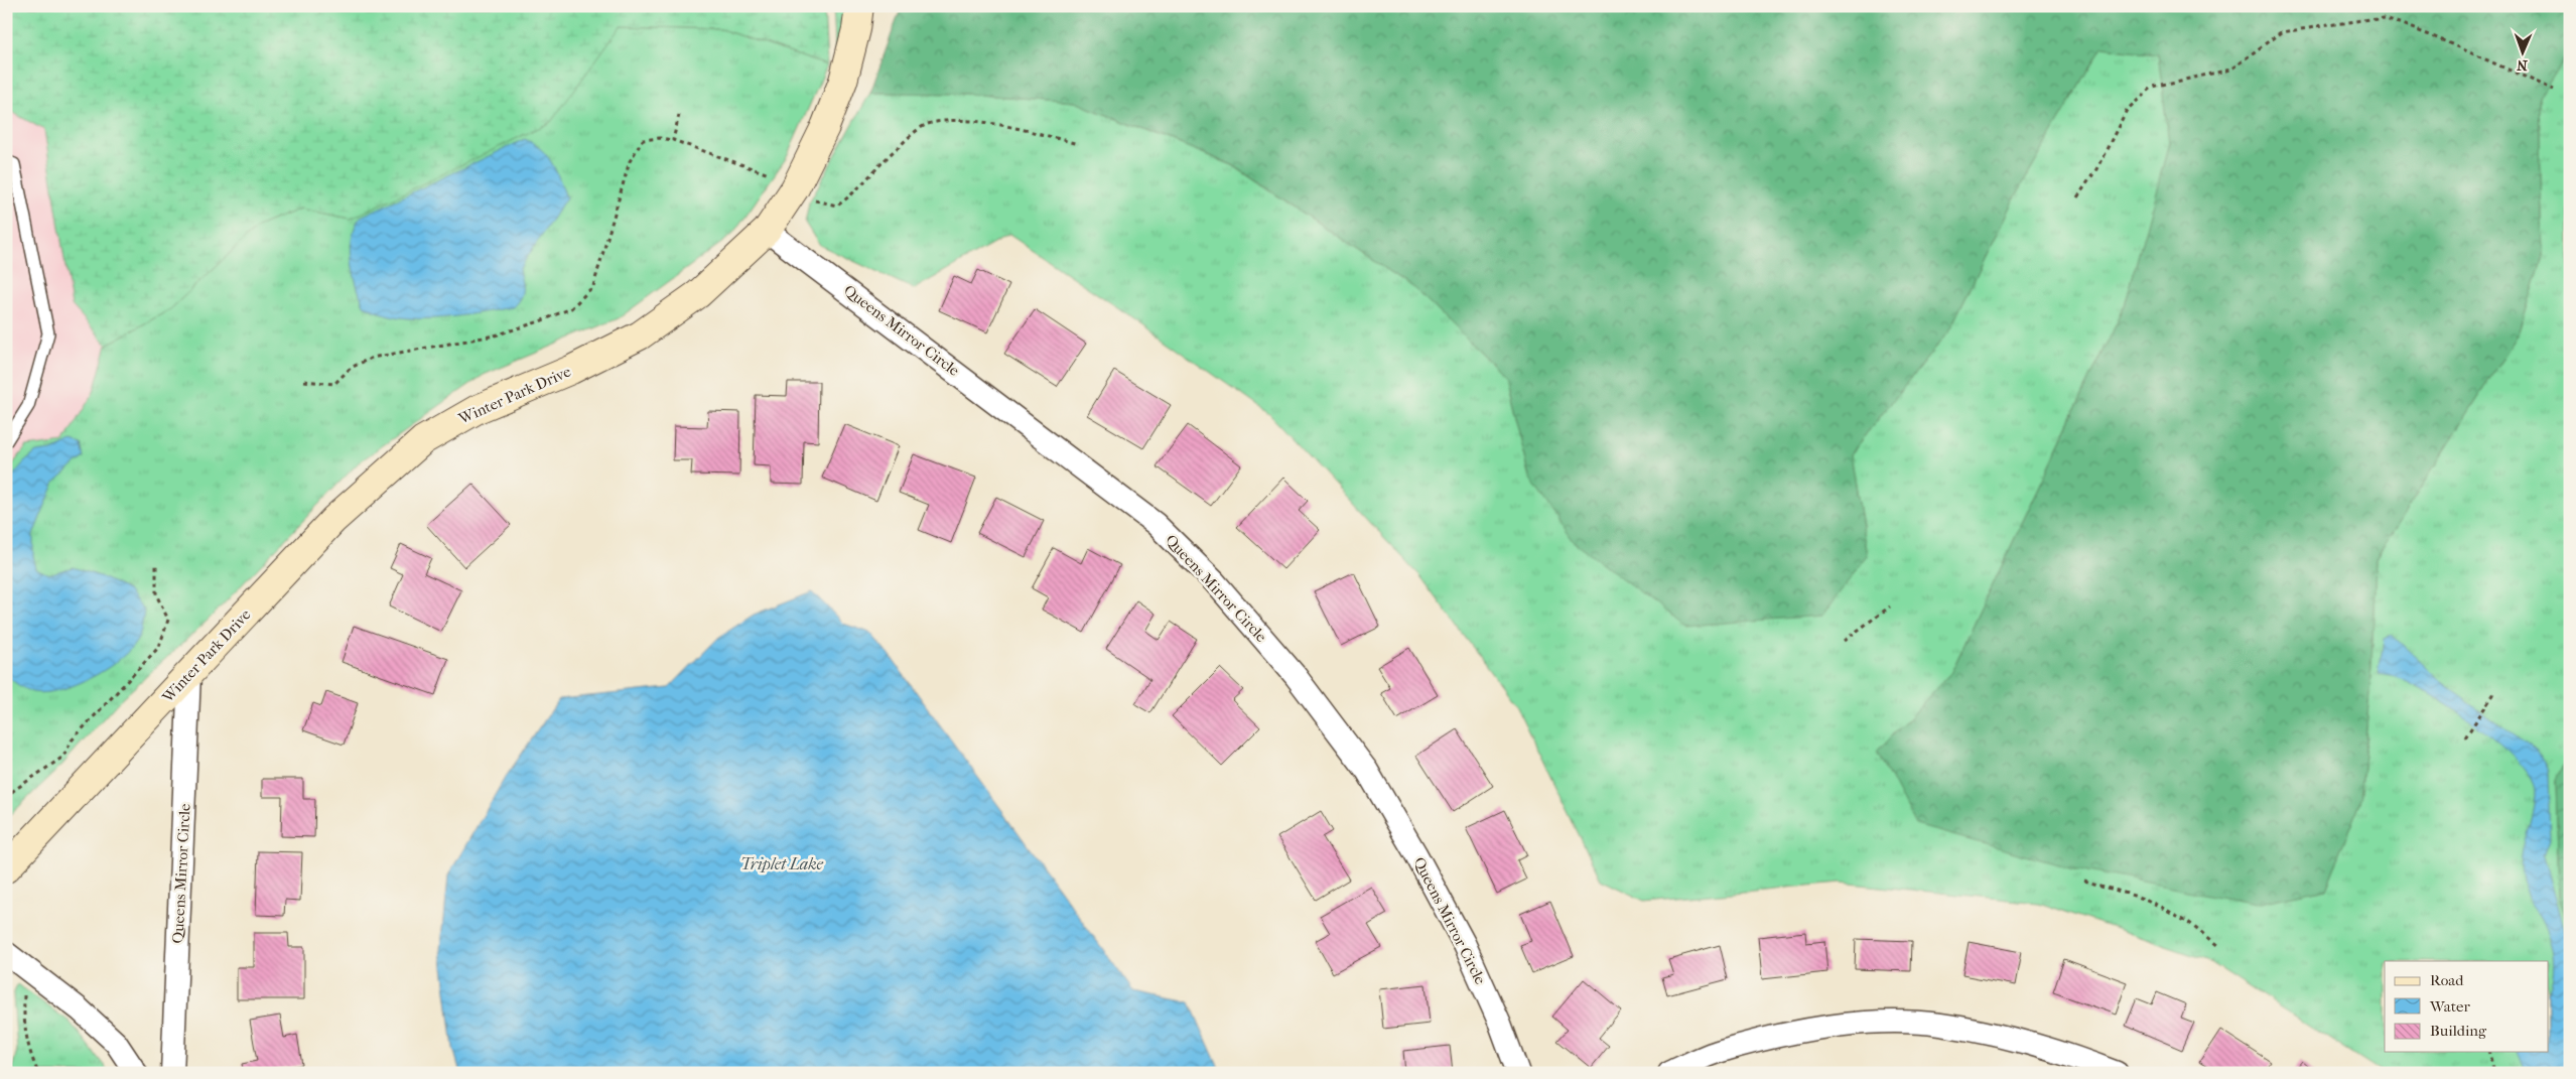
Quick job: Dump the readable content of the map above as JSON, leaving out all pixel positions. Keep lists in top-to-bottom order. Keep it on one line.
{"streets":{"street":["Queens Mirror Circle","Winter Park Drive"]},"crossings":[["Queens Mirror Circle","Winter Park Drive"]],"water":["Triplet Lake"],"legend":["Road","Water","Building"],"north":"bottom"}
